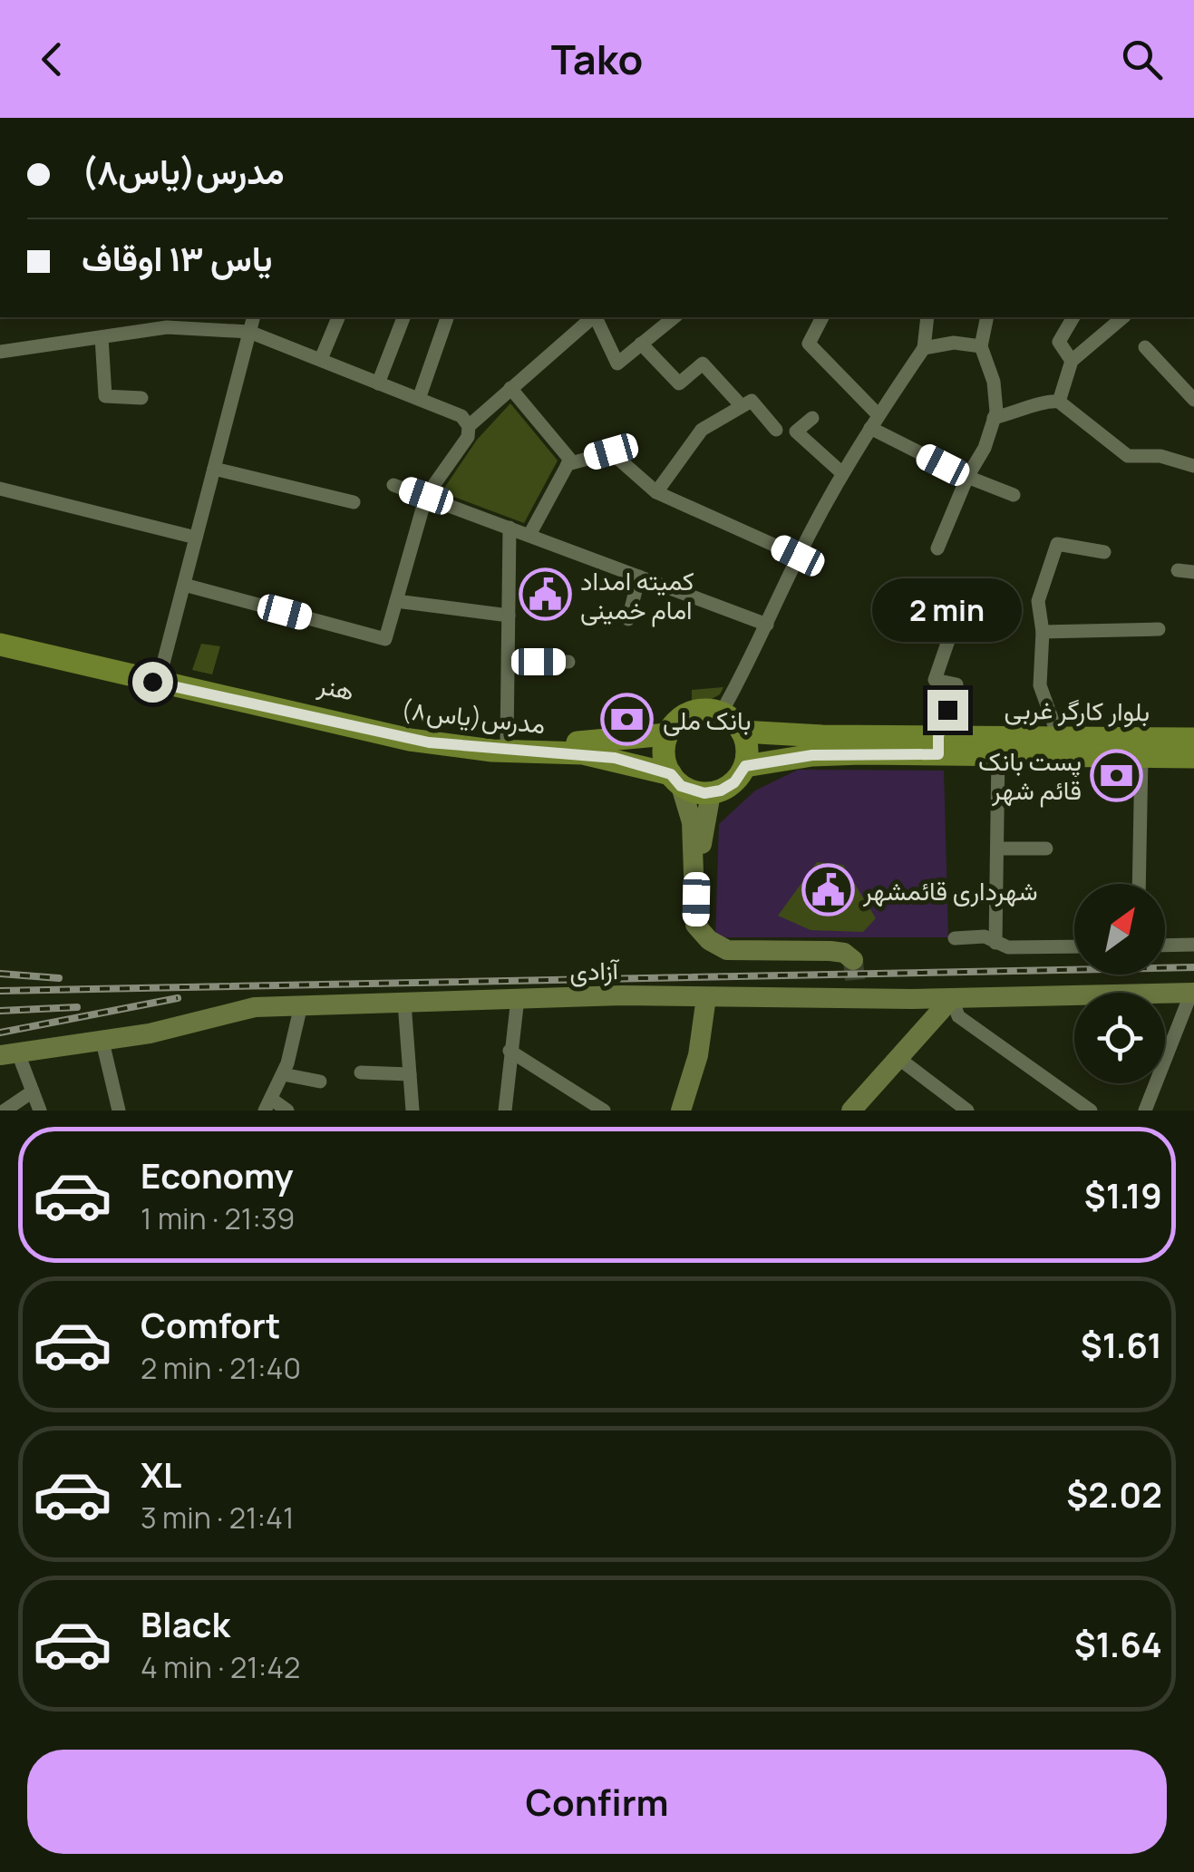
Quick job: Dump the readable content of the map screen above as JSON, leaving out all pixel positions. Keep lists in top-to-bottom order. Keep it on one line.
{"streets":{"main road":["هنر","بلوار کارگر غربی","مدرس(یاس۸)"],"street":["آزادی"]},"crossings":[["هنر","بلوار کارگر غربی"],["هنر","مدرس(یاس۸)"],["بلوار کارگر غربی","مدرس(یاس۸)"]],"places":{"public building":["کمیته امداد امام خمینی","شهرداری قائمشهر"],"bank":["بانک ملی","پست بانک قائم شهر"]},"north":"top right","page":{"header":"Tako","banner":["مدرس(یاس۸)","یاس ۱۳ اوقاف"],"bubble":"2 min","list":[{"name":"Economy","note":"1 min · 21:39","value":"$1.19"},{"name":"Comfort","note":"2 min · 21:40","value":"$1.61"},{"name":"XL","note":"3 min · 21:41","value":"$2.02"},{"name":"Black","note":"4 min · 21:42","value":"$1.64"}],"buttons":"Confirm"}}
